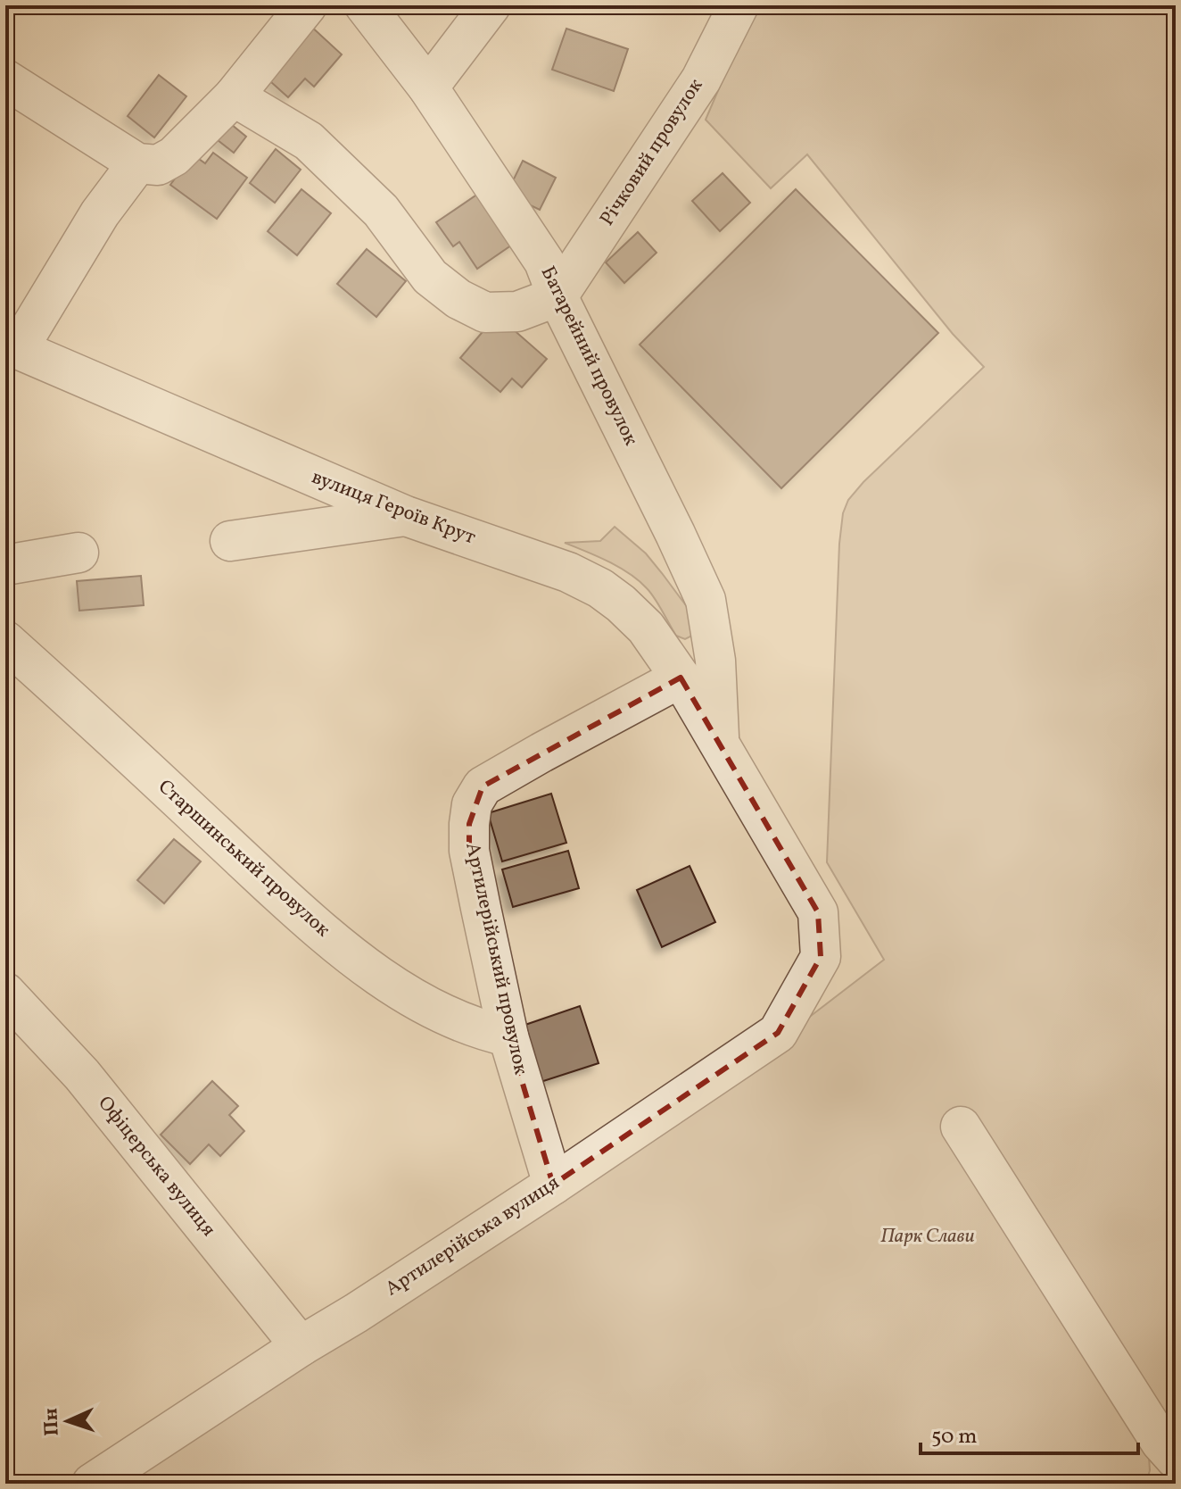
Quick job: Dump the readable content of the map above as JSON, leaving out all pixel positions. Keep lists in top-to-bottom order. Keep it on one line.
{"streets":{"street":["Річковий провулок","Батарейний провулок","вулиця Героїв Крут","Старшинський провулок","Артилерійський провулок","Офіцерська вулиця","Артилерійська вулиця"]},"crossings":[["Річковий провулок","Батарейний провулок"],["Батарейний провулок","вулиця Героїв Крут"],["вулиця Героїв Крут","Артилерійський провулок"],["вулиця Героїв Крут","Артилерійська вулиця"],["Старшинський провулок","Артилерійський провулок"],["Артилерійський провулок","Артилерійська вулиця"],["Офіцерська вулиця","Артилерійська вулиця"]],"parks":["Парк Слави"],"scale_bar":"50 m","north":"left"}
